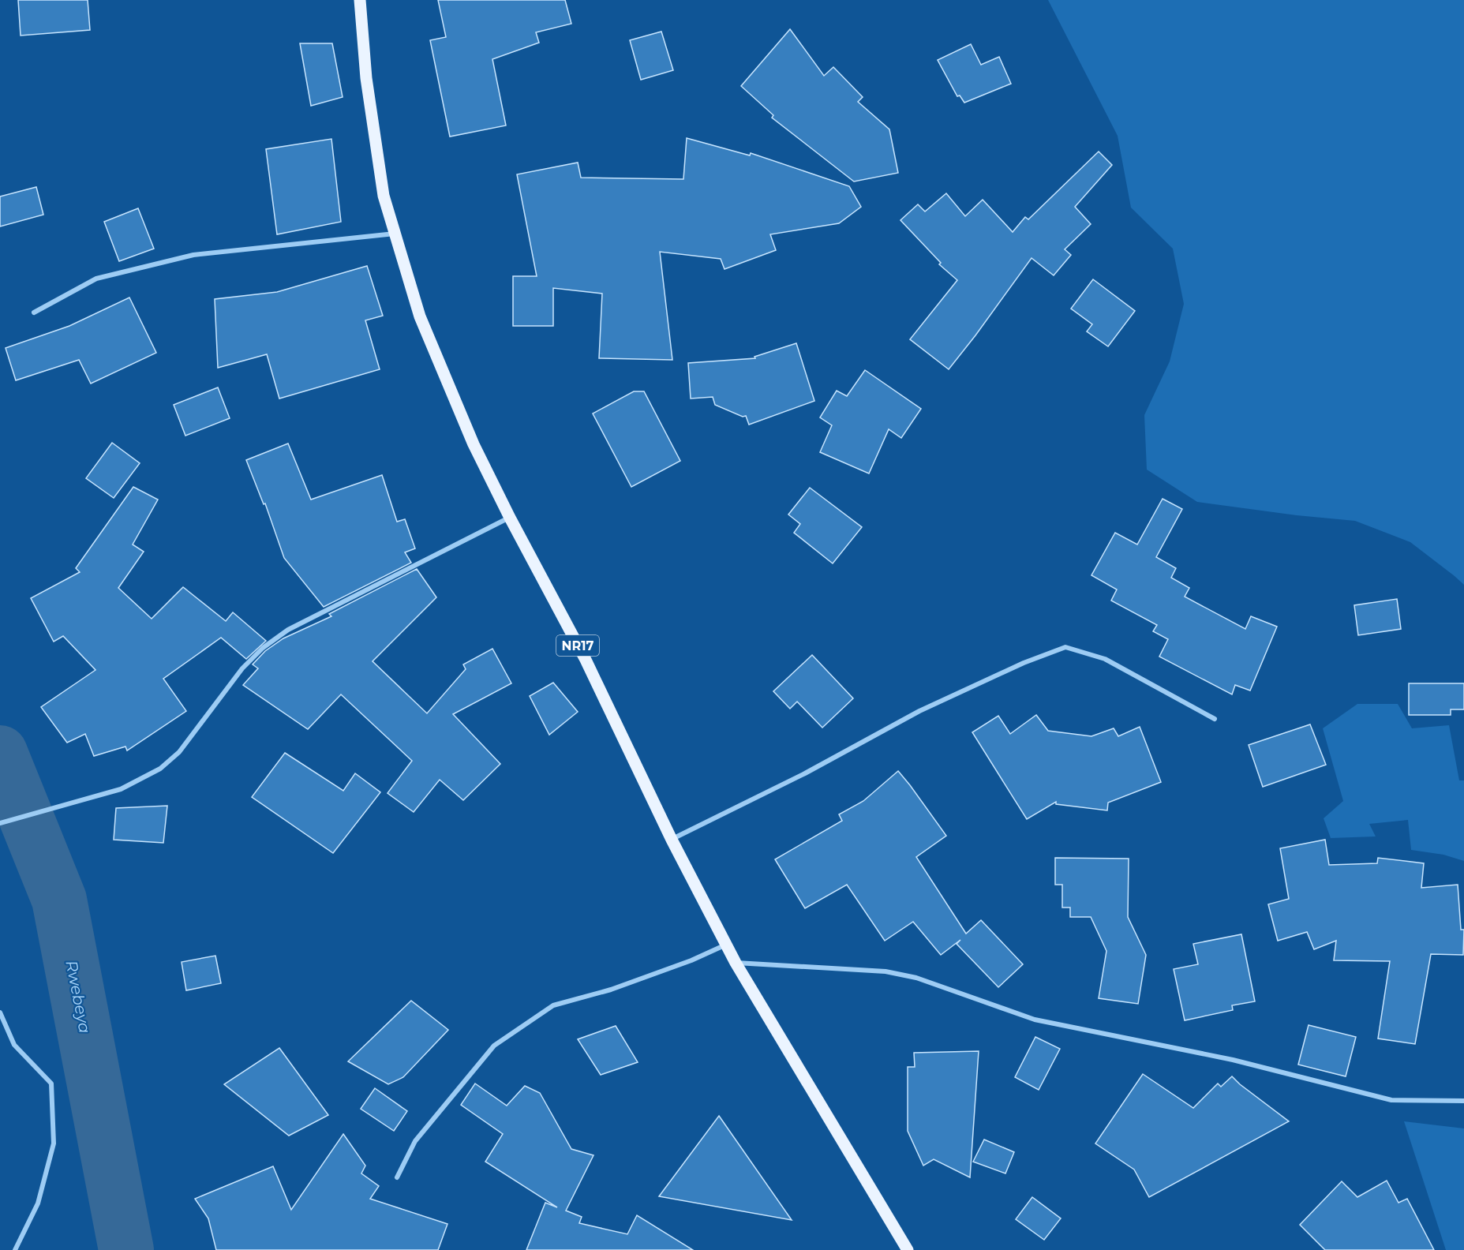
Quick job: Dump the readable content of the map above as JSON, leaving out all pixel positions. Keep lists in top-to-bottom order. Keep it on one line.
{"streets":{"main road":["NR17"]},"water":["Rwebeya"]}
